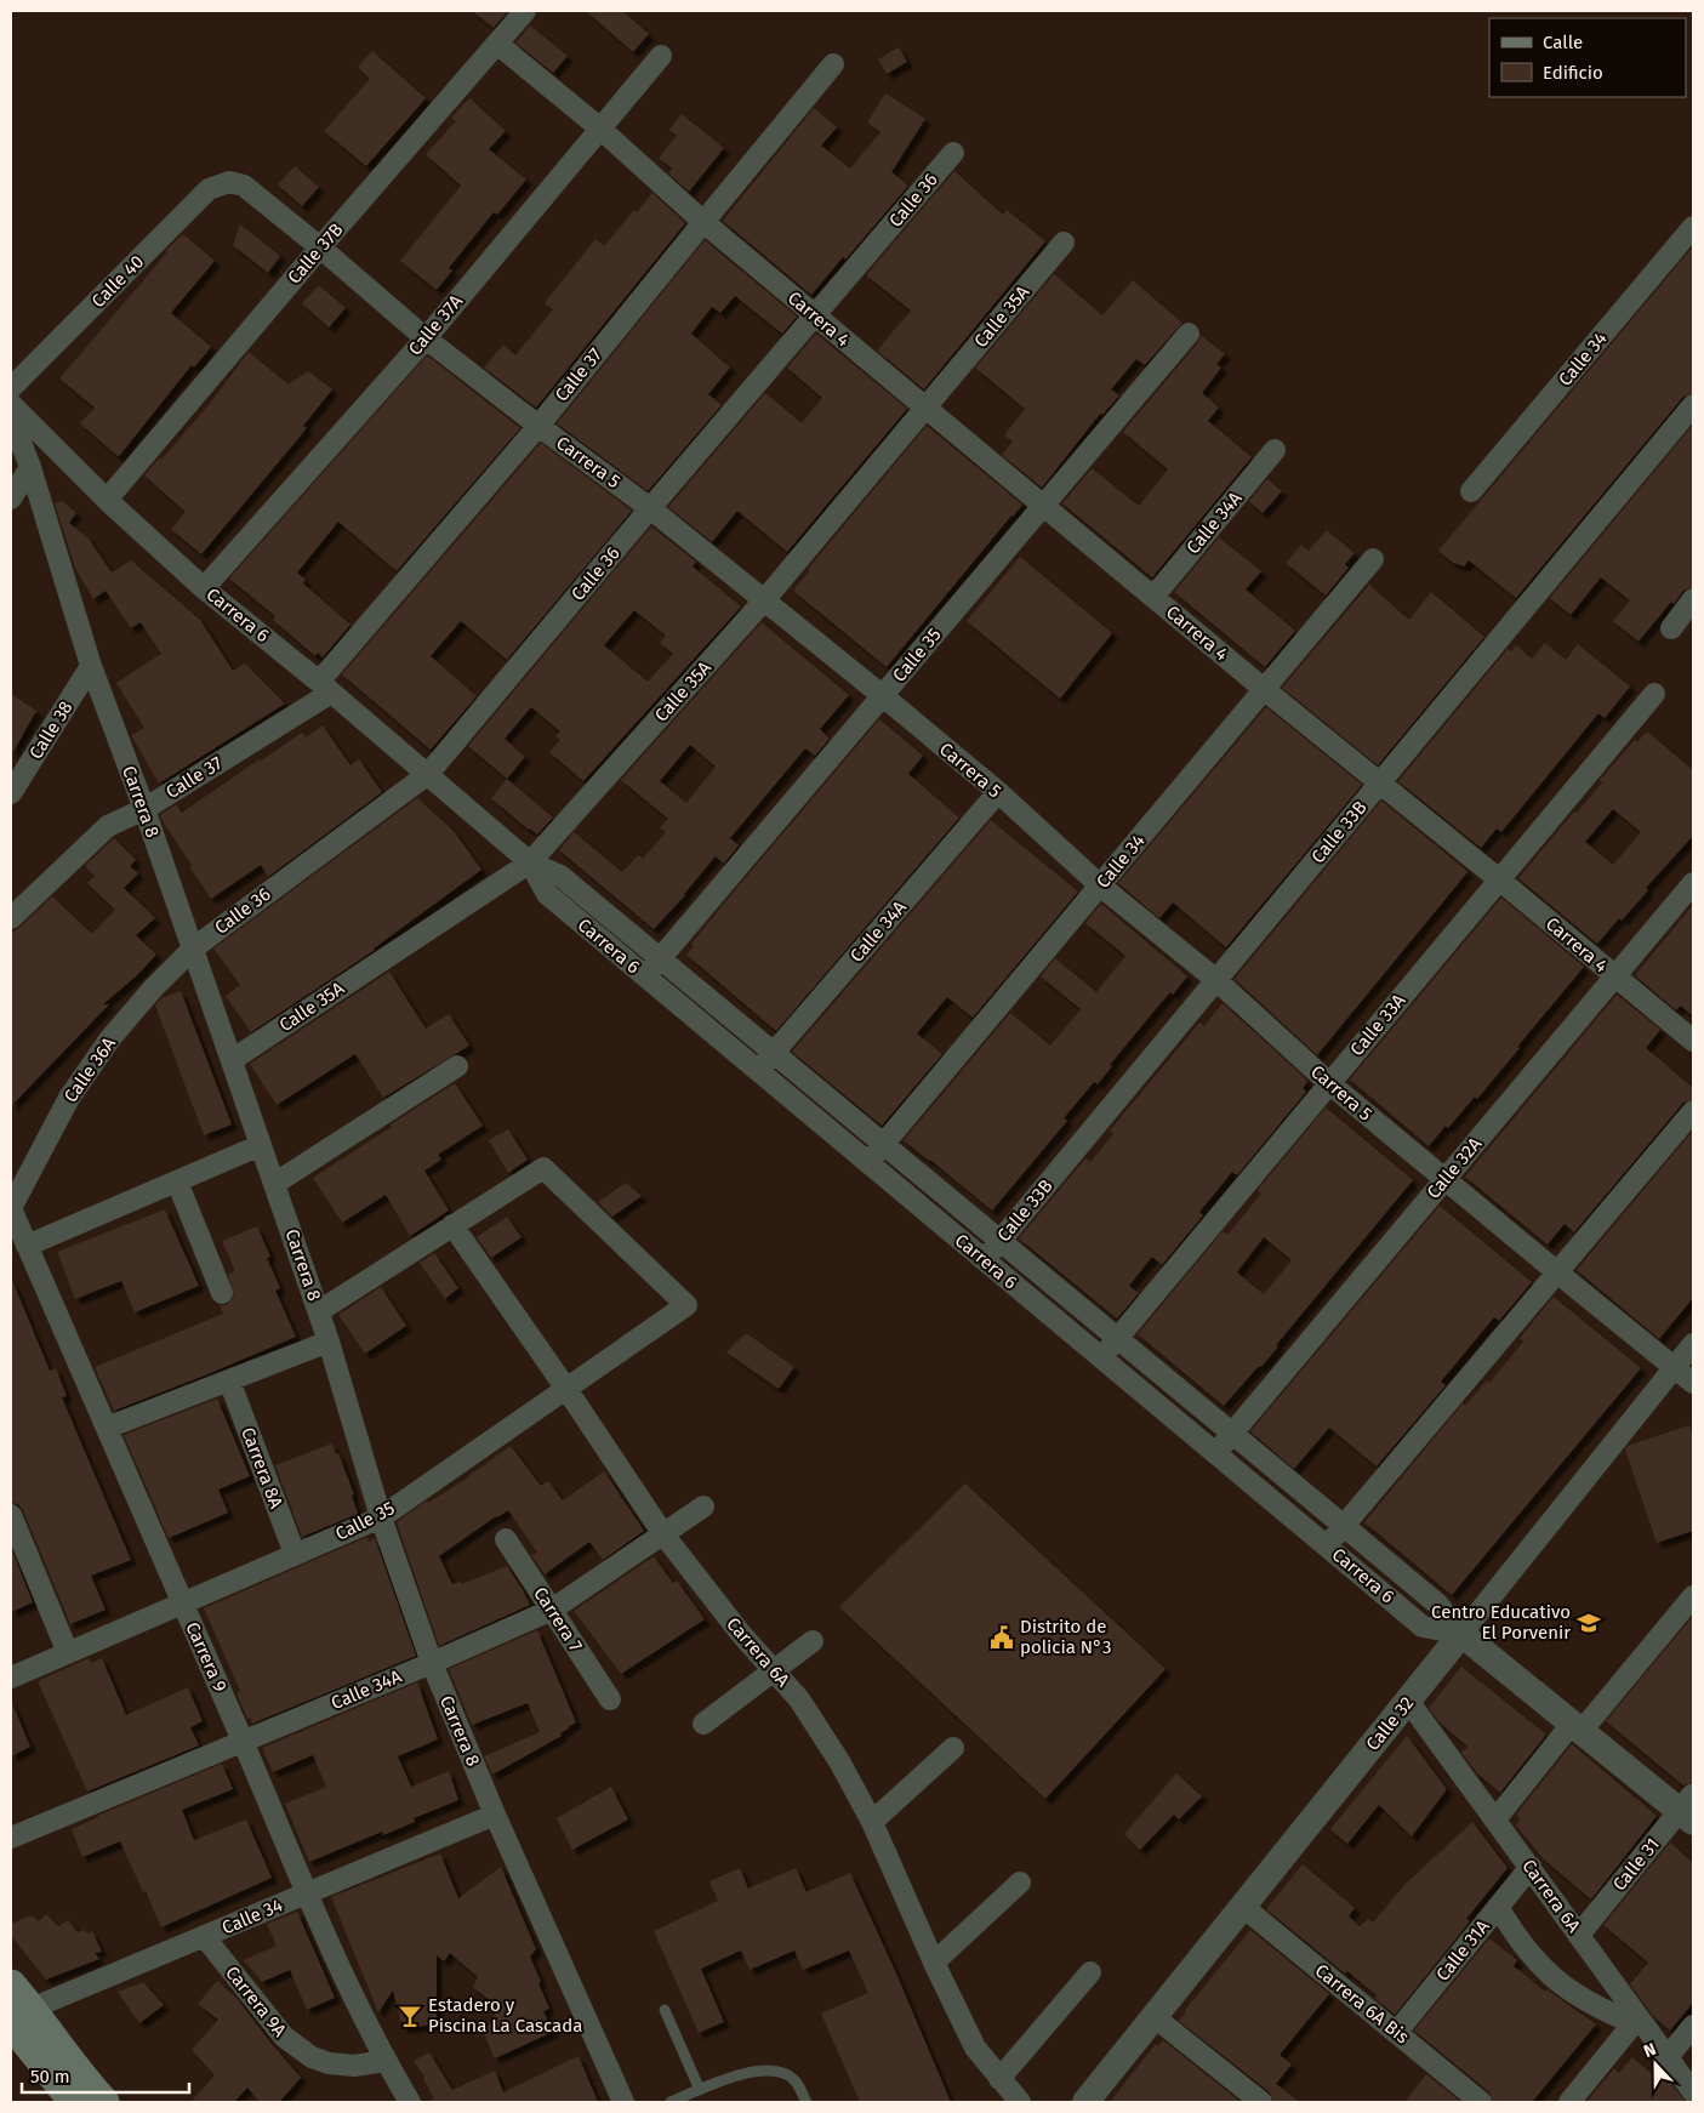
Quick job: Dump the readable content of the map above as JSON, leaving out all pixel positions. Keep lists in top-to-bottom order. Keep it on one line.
{"streets":{"street":["Calle 36","Calle 37B","Calle 40","Calle 35A","Carrera 4","Calle 37A","Calle 34","Calle 37","Carrera 5","Calle 34A","Carrera 6","Calle 35","Calle 38","Carrera 8","Calle 33B","Calle 33A","Calle 36A","Calle 32A","Carrera 8A","Carrera 7","Carrera 6A","Carrera 9","Calle 32","Calle 31","Calle 31A","Carrera 9A","Carrera 6A Bis"]},"crossings":[["Calle 36","Carrera 4"],["Calle 36","Carrera 5"],["Calle 36","Carrera 6"],["Calle 36","Carrera 8"],["Calle 36","Calle 36A"],["Calle 37B","Carrera 4"],["Calle 37B","Carrera 5"],["Calle 37B","Carrera 6"],["Calle 40","Carrera 5"],["Calle 35A","Carrera 4"],["Calle 35A","Carrera 5"],["Calle 35A","Carrera 6"],["Calle 35A","Carrera 8"],["Carrera 4","Calle 37A"],["Carrera 4","Calle 34"],["Carrera 4","Calle 37"],["Carrera 4","Calle 34A"],["Carrera 4","Calle 35"],["Carrera 4","Calle 33B"],["Carrera 4","Calle 33A"],["Carrera 4","Calle 32A"],["Calle 37A","Carrera 5"],["Calle 37A","Carrera 6"],["Calle 34","Carrera 5"],["Calle 34","Carrera 6"],["Calle 34","Carrera 8"],["Calle 34","Carrera 9"],["Calle 34","Carrera 9A"],["Calle 37","Carrera 5"],["Calle 37","Carrera 6"],["Calle 37","Carrera 8"],["Carrera 5","Calle 34A"],["Carrera 5","Calle 35"],["Carrera 5","Calle 33B"],["Carrera 5","Calle 33A"],["Carrera 5","Calle 32A"],["Carrera 5","Calle 32"],["Calle 34A","Carrera 6"],["Calle 34A","Carrera 8"],["Calle 34A","Carrera 7"],["Calle 34A","Carrera 6A"],["Calle 34A","Carrera 9"],["Carrera 6","Calle 35"],["Carrera 6","Calle 33B"],["Carrera 6","Calle 33A"],["Carrera 6","Calle 32A"],["Carrera 6","Calle 32"],["Carrera 6","Calle 31"],["Calle 35","Carrera 8"],["Calle 35","Carrera 8A"],["Calle 35","Carrera 6A"],["Calle 35","Carrera 9"],["Calle 38","Carrera 8"],["Carrera 8","Calle 36A"],["Calle 36A","Carrera 9"],["Carrera 6A","Calle 32"],["Carrera 6A","Calle 31"],["Carrera 6A","Calle 31A"],["Carrera 9","Carrera 9A"],["Calle 32","Carrera 6A Bis"],["Calle 31A","Carrera 6A Bis"]],"places":{"school or university":["Centro Educativo El Porvenir"],"public building":["Distrito de policia N°3"],"bar":["Estadero y Piscina La Cascada"]},"legend":["Calle","Edificio"],"scale_bar":"50 m","north":"top"}
